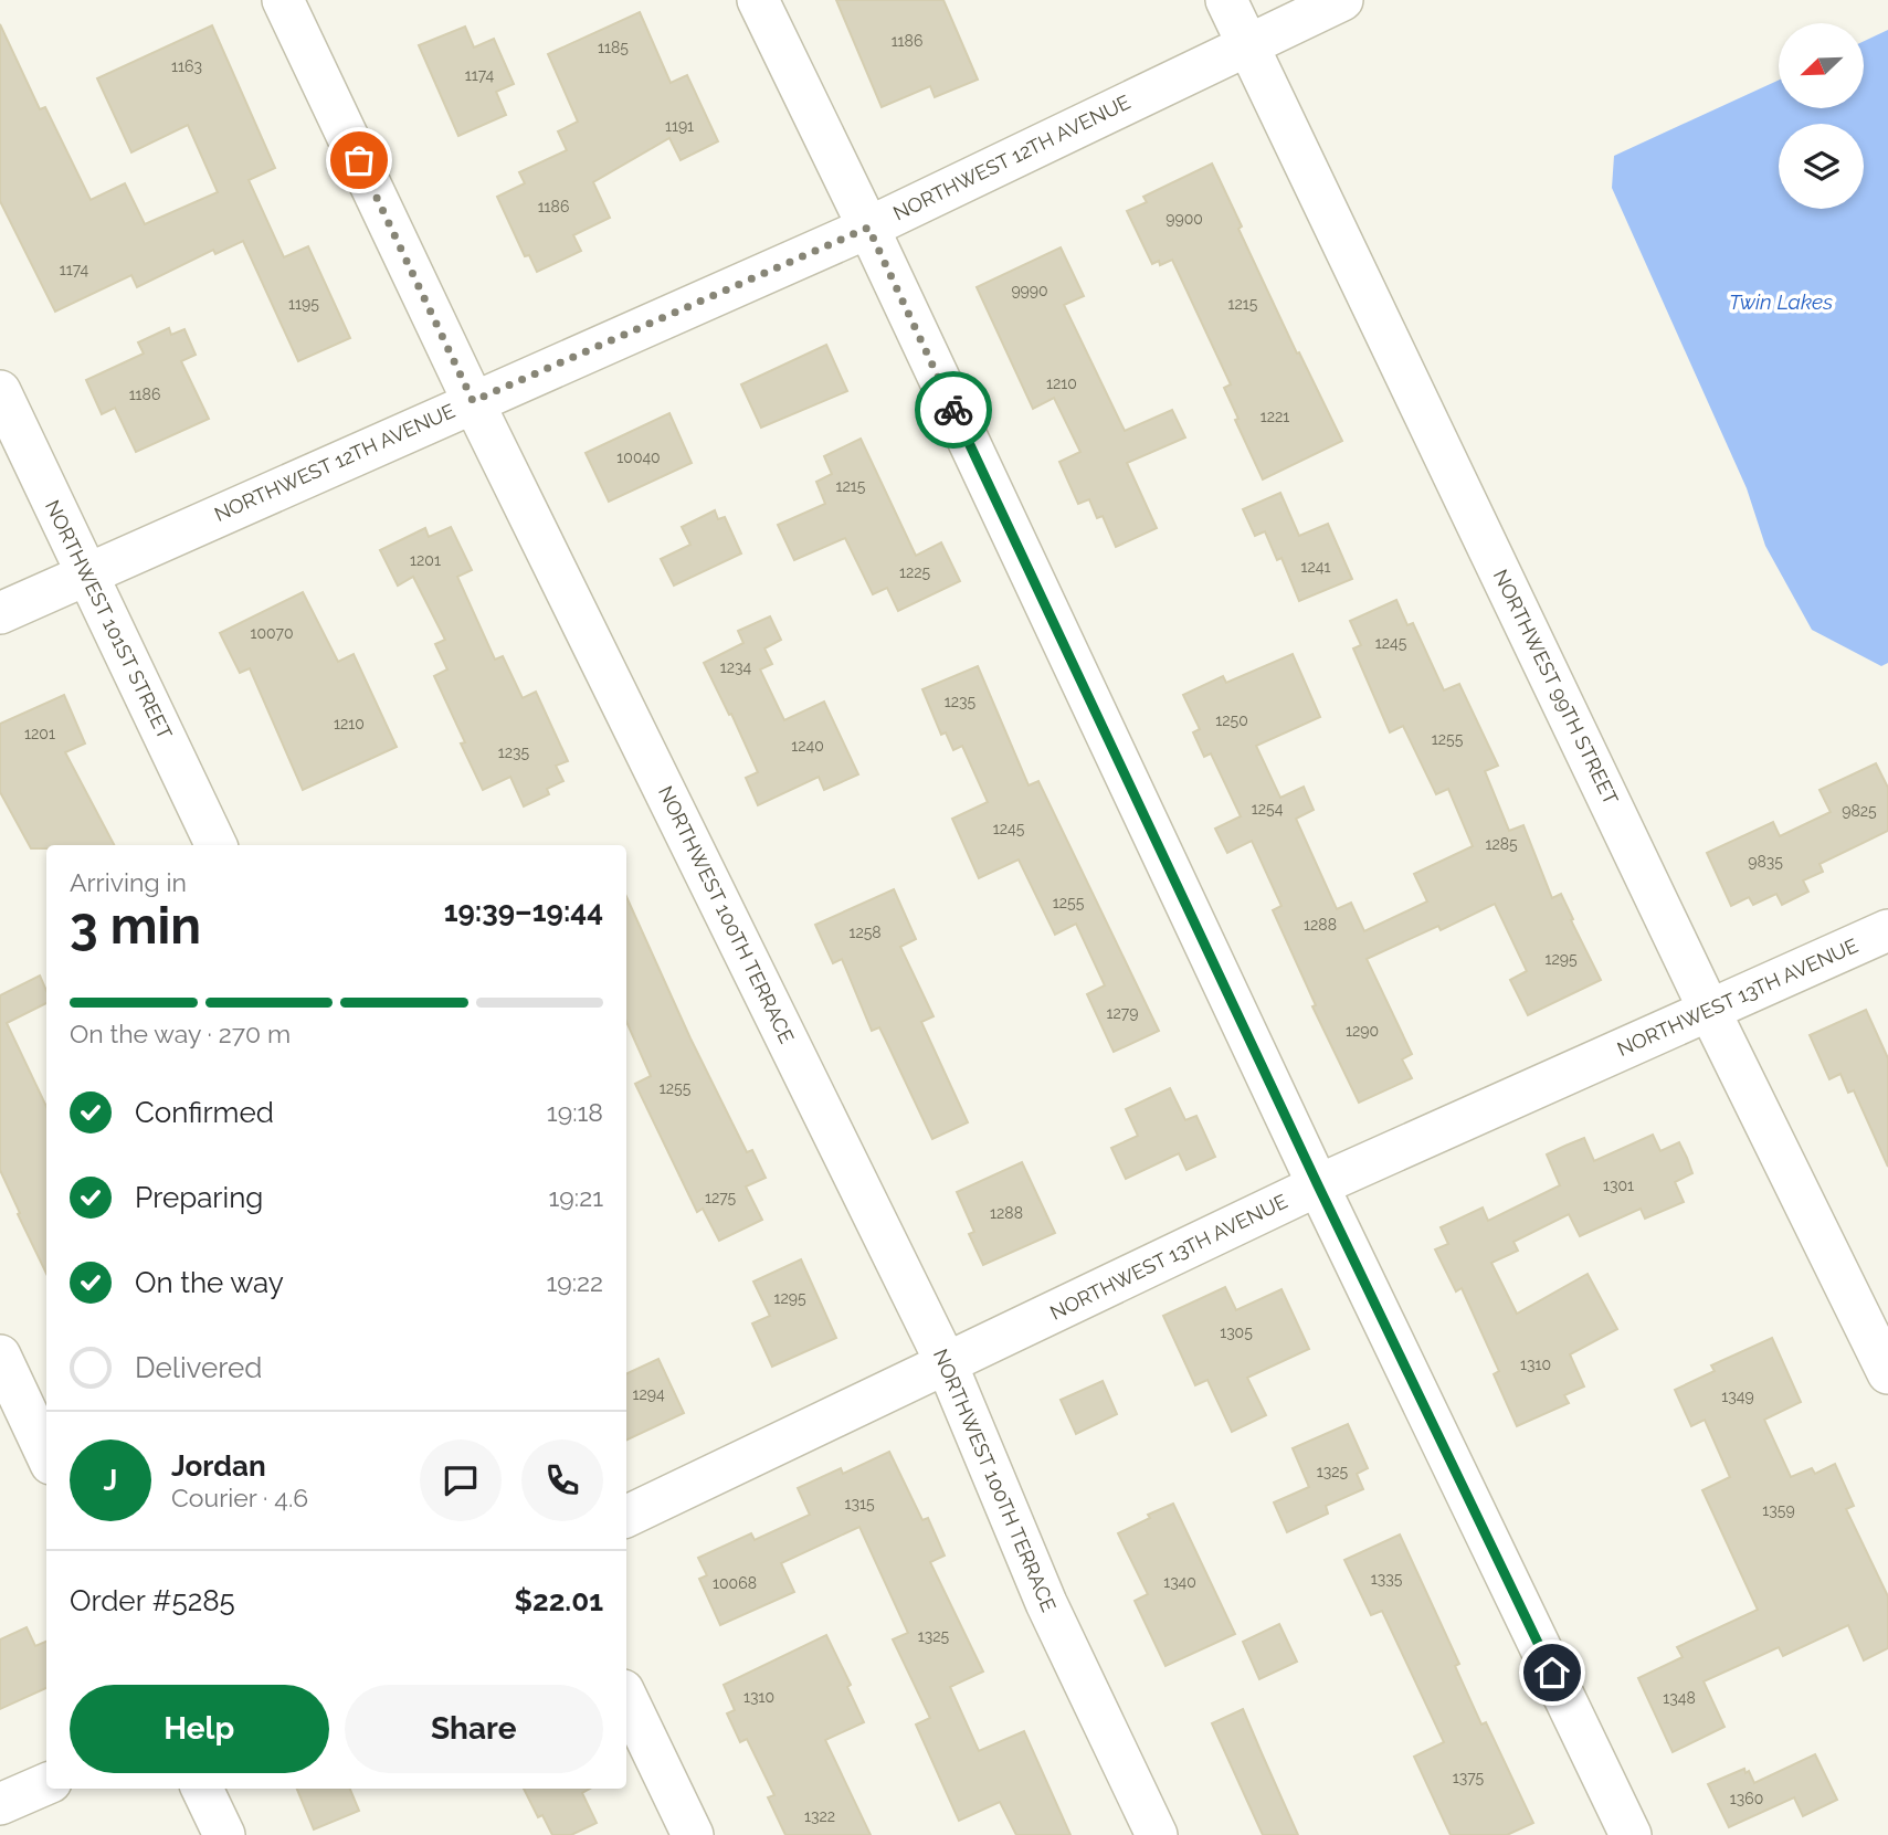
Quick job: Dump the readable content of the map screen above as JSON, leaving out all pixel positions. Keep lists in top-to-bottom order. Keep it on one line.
{"streets":{"street":["NORTHWEST 12TH AVENUE","NORTHWEST 101ST STREET","NORTHWEST 99TH STREET","NORTHWEST 100TH TERRACE","NORTHWEST 13TH AVENUE"]},"crossings":[["NORTHWEST 12TH AVENUE","NORTHWEST 101ST STREET"],["NORTHWEST 12TH AVENUE","NORTHWEST 99TH STREET"],["NORTHWEST 12TH AVENUE","NORTHWEST 100TH TERRACE"],["NORTHWEST 99TH STREET","NORTHWEST 13TH AVENUE"],["NORTHWEST 100TH TERRACE","NORTHWEST 13TH AVENUE"]],"water":["Twin Lakes"],"house_numbers":["1186","1185","1163","1174","1191","1186","9900","1174","9990","1195","1215","1210","1186","1221","10040","1215","1201","1241","1225","10070","1245","1234","1235","1250","1210","1201","1255","1240","1235","1254","9825","1245","1285","9835","1255","1288","1258","1295","1279","1290","1255","1301","1275","1288","1295","1305","1310","1294","1349","1325","1315","1359","1335","1340","10068","1325","1310","1348","1375","1360","1322"],"north":"bottom left","page":{"heading":["3 min","Arriving in","19:39–19:44"],"panel":["Jordan","Courier · 4.6","Order #5285","$22.01"],"bar":"On the way · 270 m","list":[["Confirmed","19:18"],["Preparing","19:21"],["On the way","19:22"],"Delivered"],"round":"J","buttons":["Help","Share"]}}
